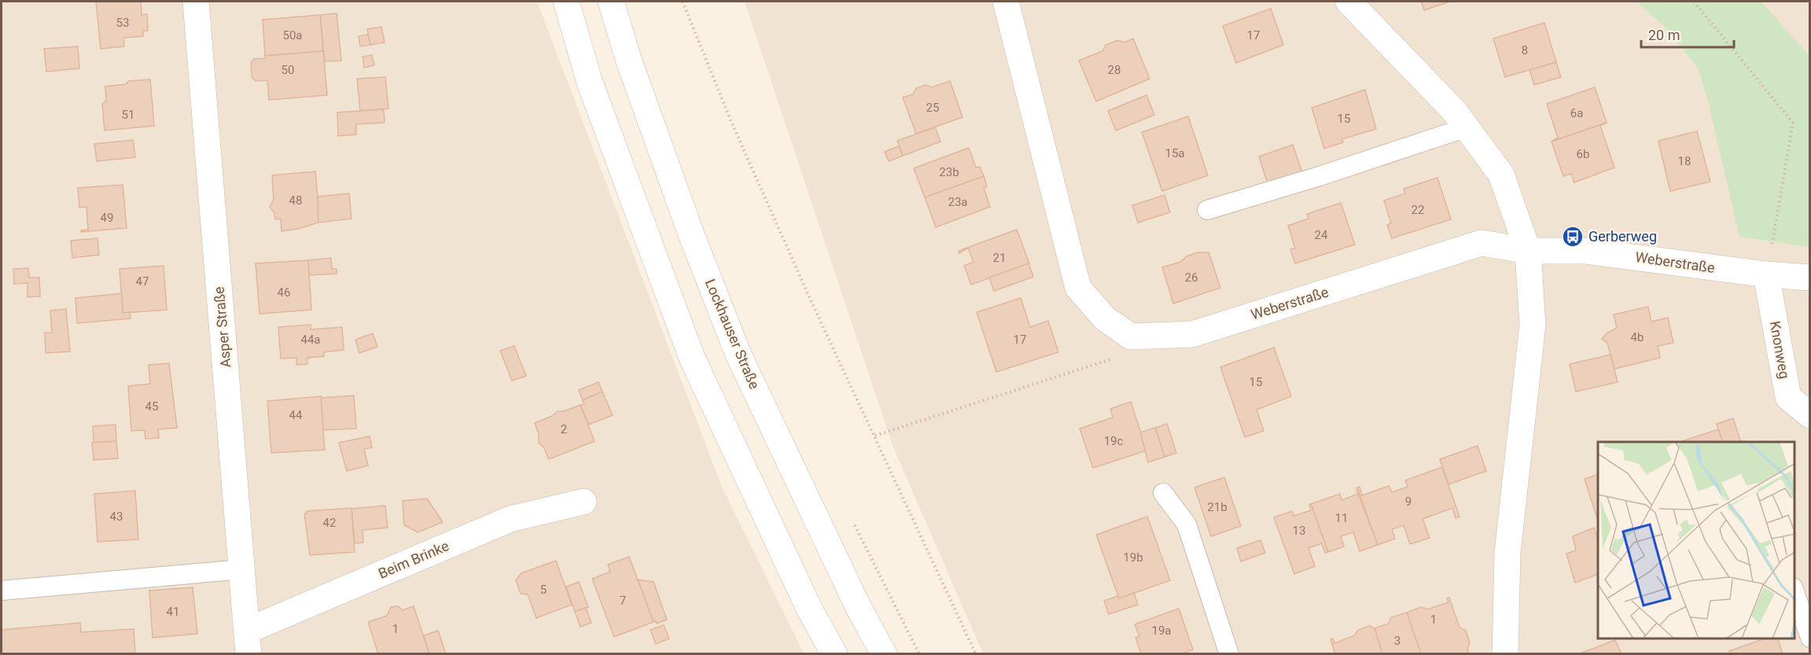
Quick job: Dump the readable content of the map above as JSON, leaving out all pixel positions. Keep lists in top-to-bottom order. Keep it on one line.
{"streets":{"street":["Weberstraße","Asper Straße","Lockhauser Straße","Knonweg","Beim Brinke"]},"crossings":[["Weberstraße","Knonweg"],["Asper Straße","Beim Brinke"]],"places":{"bus stop":["Gerberweg"]},"house_numbers":["53","50a","17","8","50","28","25","6a","51","15","15a","6b","18","23b","48","23a","22","49","24","21","26","47","46","4b","44a","17","15","45","44","2","19c","9","21b","43","11","42","13","19b","5","7","41","1","1","19a","3"],"scale_bar":"20 m"}
